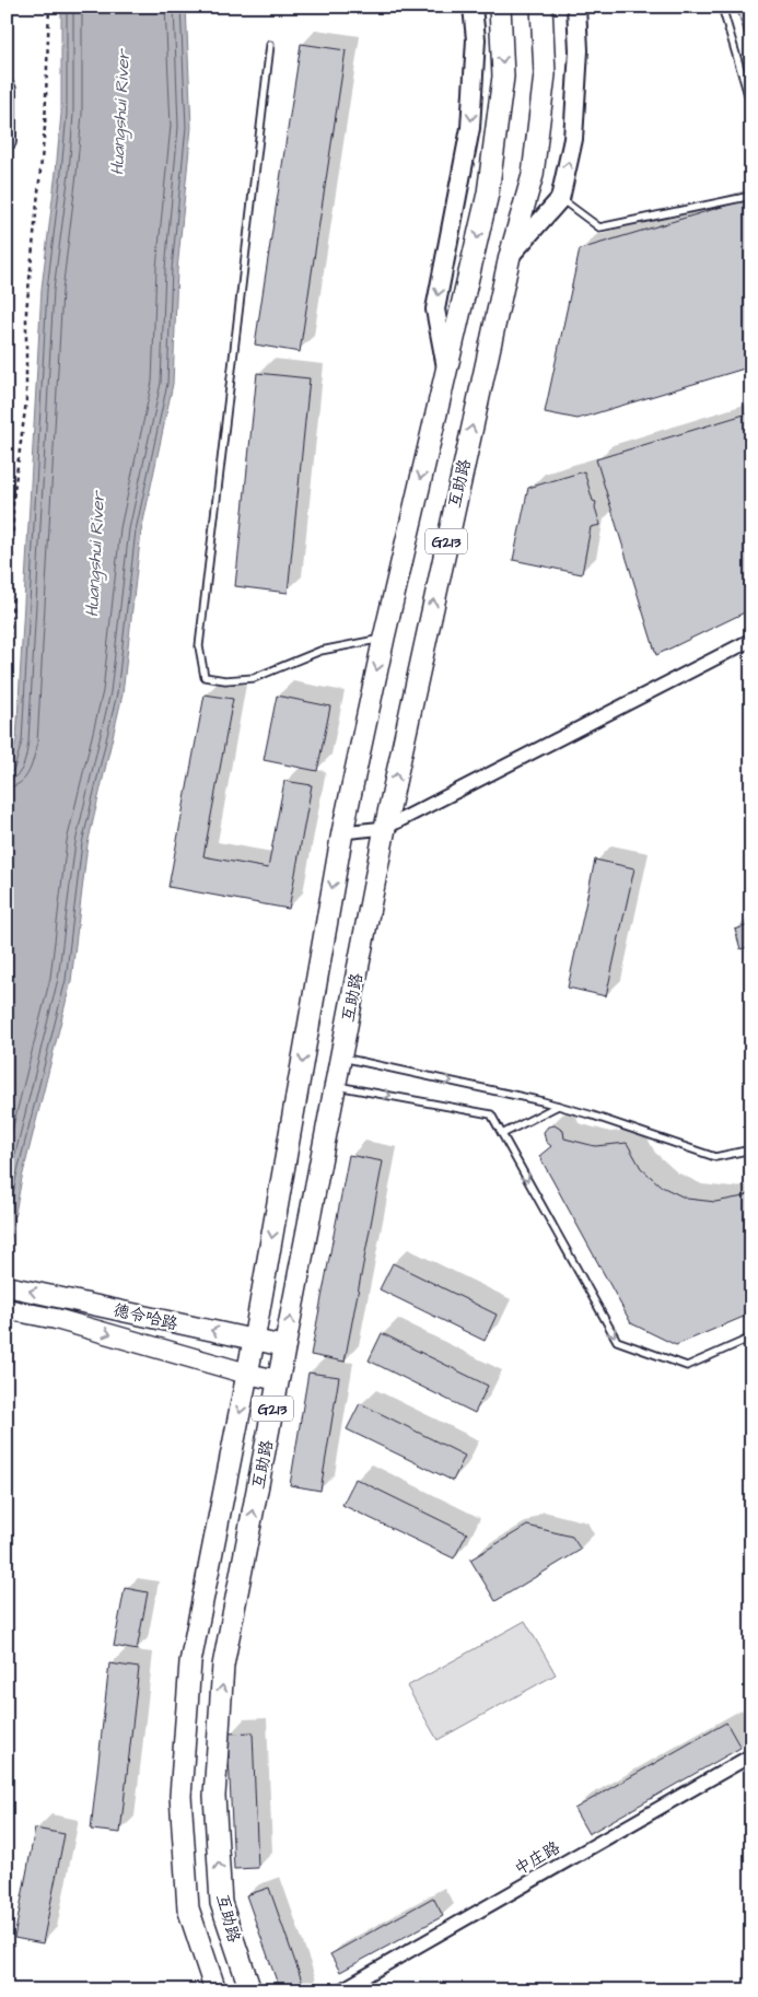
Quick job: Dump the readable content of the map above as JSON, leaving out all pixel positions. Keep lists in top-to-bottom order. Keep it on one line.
{"streets":{"highway":["互助路","G213"],"main road":["德令哈路"],"street":["中庄路"]},"crossings":[["互助路","德令哈路"]],"water":["Huangshui River"]}
